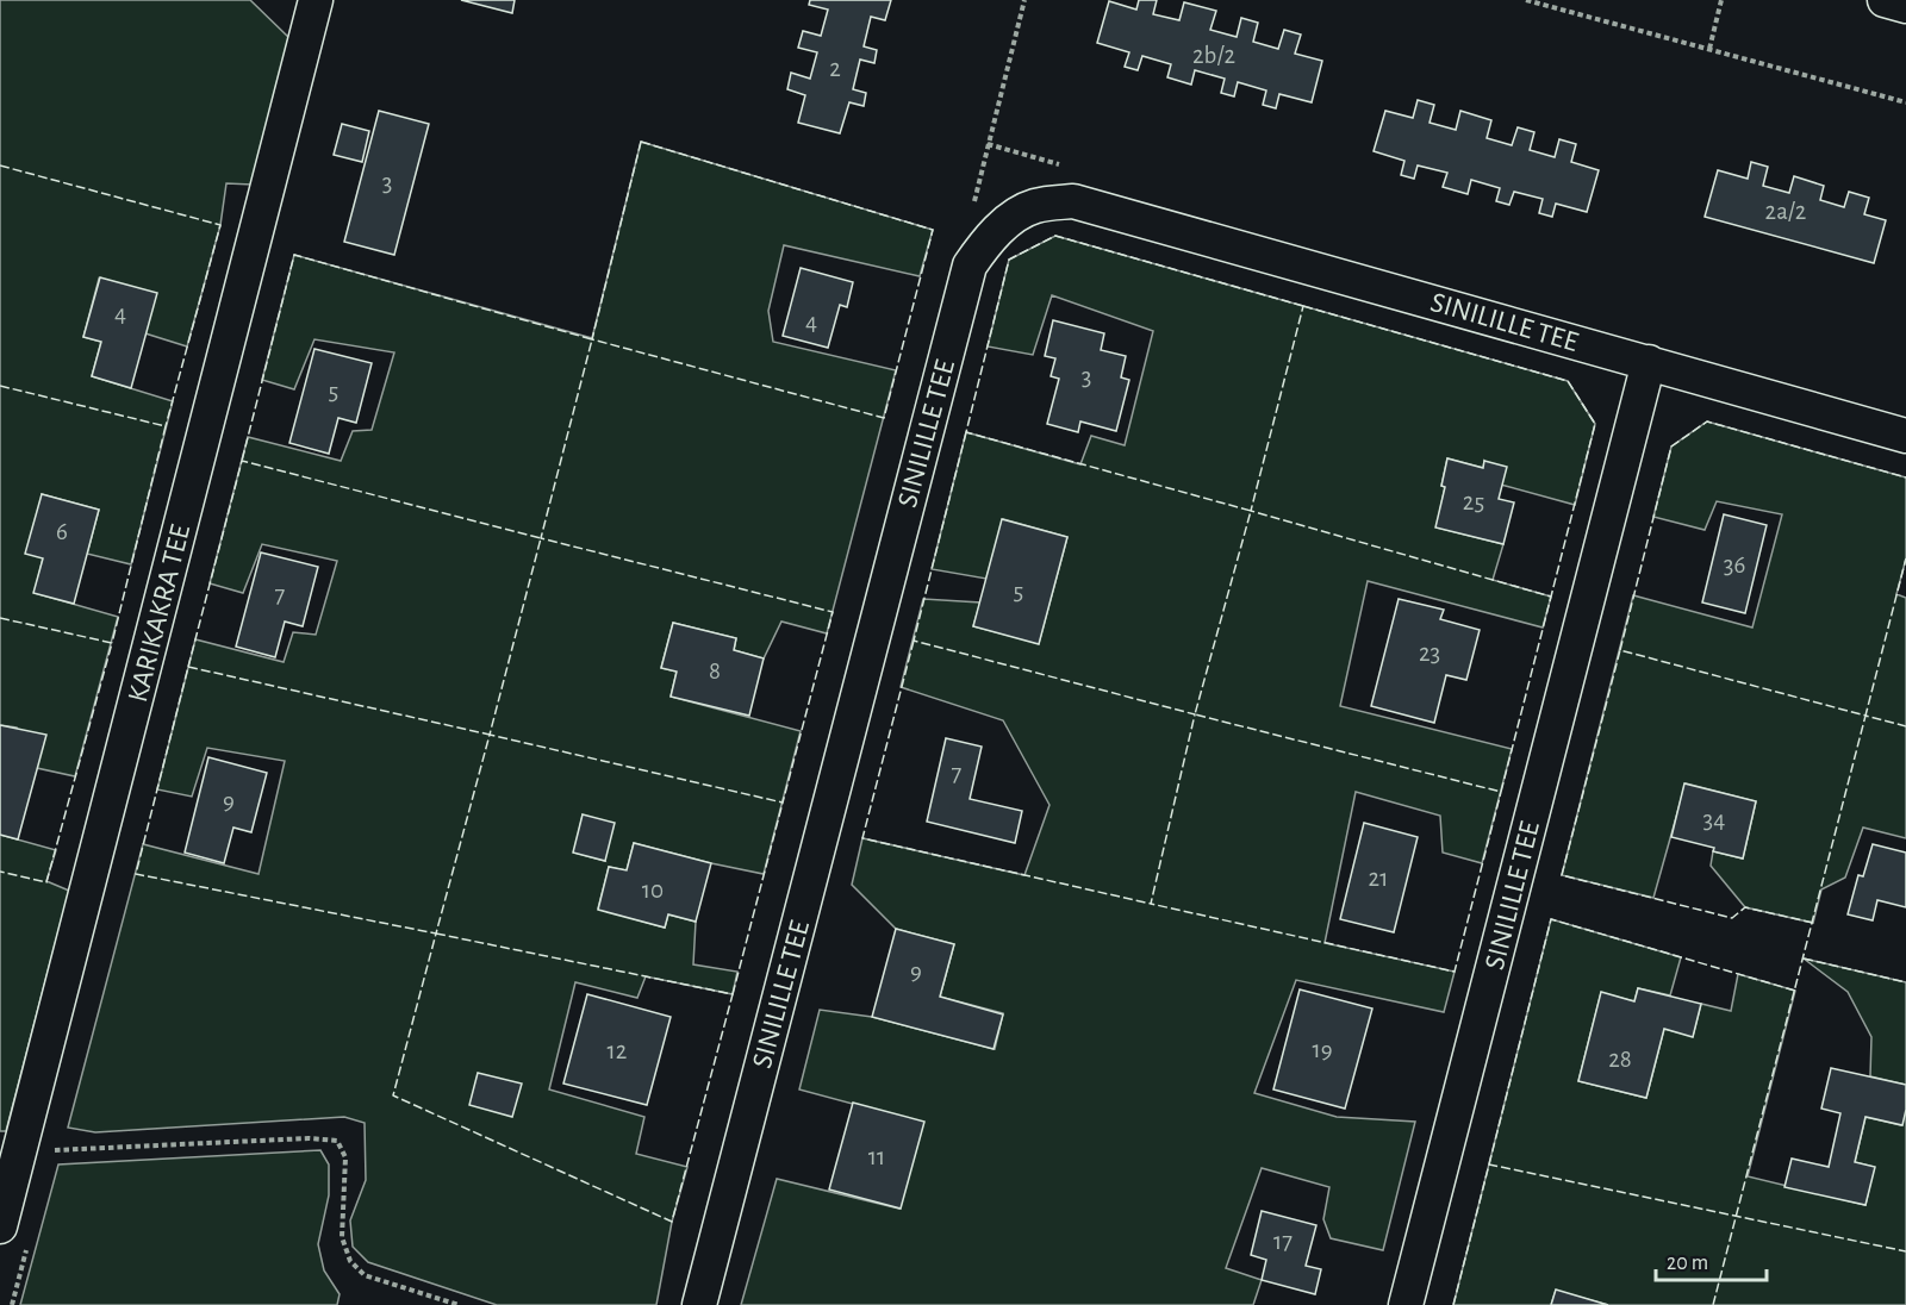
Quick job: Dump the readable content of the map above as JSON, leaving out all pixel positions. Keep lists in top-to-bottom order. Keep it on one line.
{"streets":{"street":["SINILILLE TEE","KARIKAKRA TEE"]},"house_numbers":["2b/2","2","3","2a/2","4","4","3","5","25","6","36","5","7","23","8","7","9","34","21","10","9","19","12","28","11","17"],"scale_bar":"20 m"}
